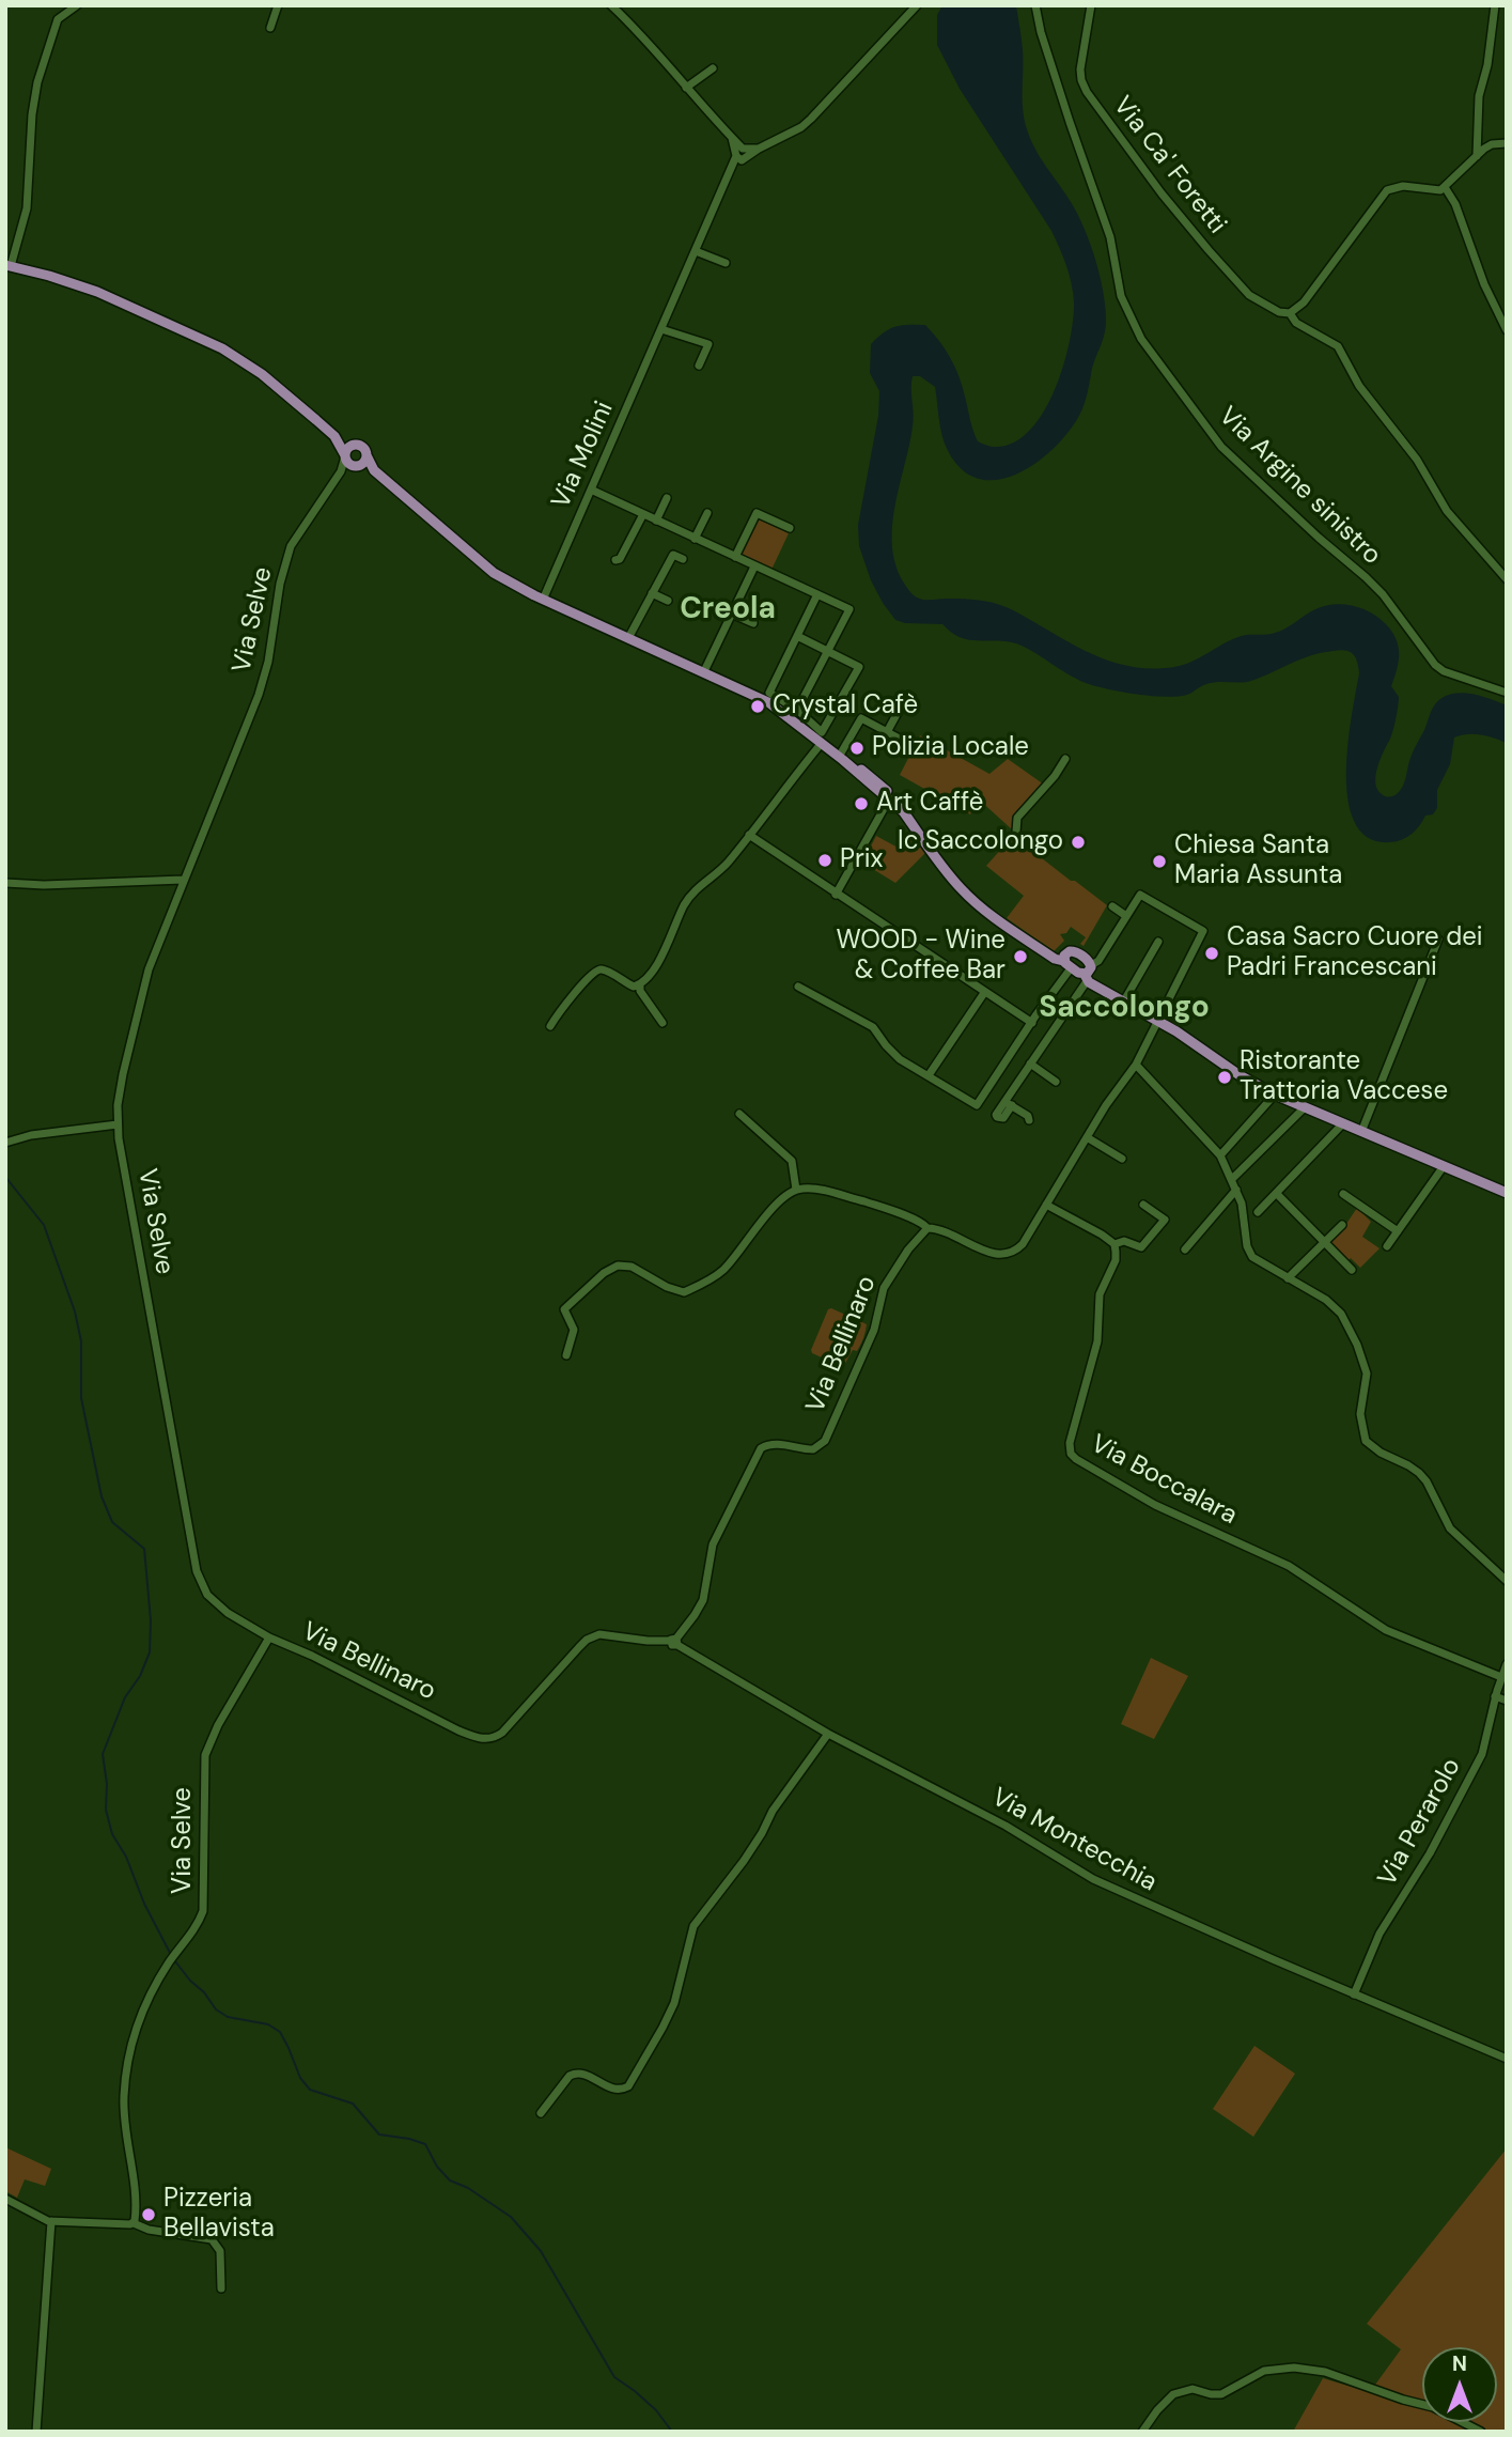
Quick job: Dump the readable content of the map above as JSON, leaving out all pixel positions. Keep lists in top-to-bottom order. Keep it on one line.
{"streets":{"street":["Via Ca' Foretti","Via Molini","Via Argine sinistro","Via Selve","Via Bellinaro","Via Boccalara","Via Perarolo","Via Montecchia"]},"crossings":[["Via Selve","Via Bellinaro"],["Via Bellinaro","Via Montecchia"],["Via Boccalara","Via Perarolo"],["Via Perarolo","Via Montecchia"]],"districts":["Creola","Saccolongo"],"places":["Crystal Cafè","Polizia Locale","Art Caffè","Ic Saccolongo","Prix","Chiesa Santa Maria Assunta","Casa Sacro Cuore dei Padri Francescani","WOOD - Wine & Coffee Bar","Ristorante Trattoria Vaccese","Pizzeria Bellavista"],"north":"top"}
